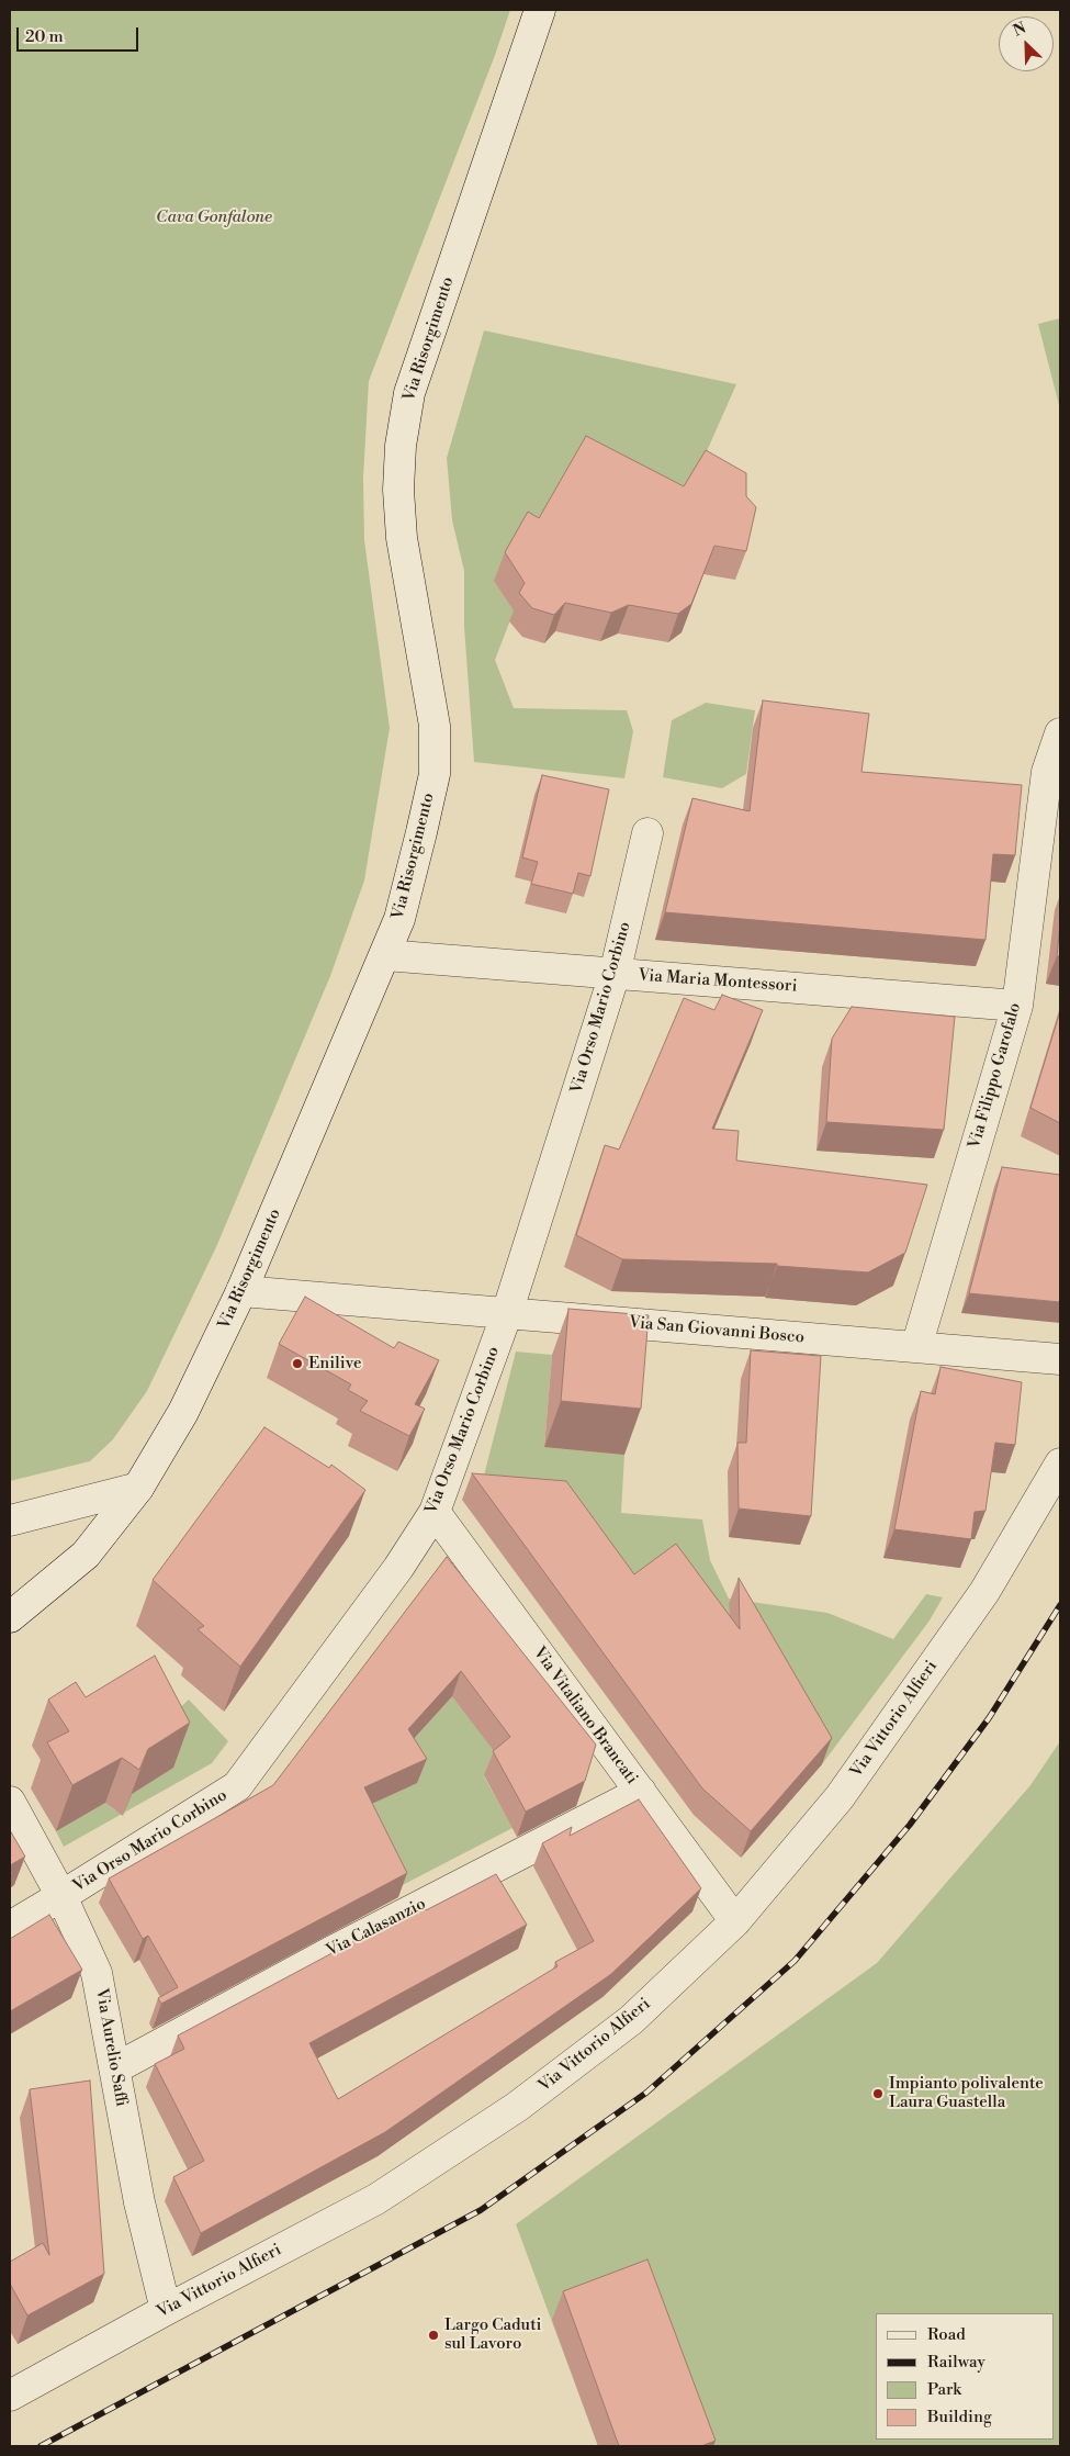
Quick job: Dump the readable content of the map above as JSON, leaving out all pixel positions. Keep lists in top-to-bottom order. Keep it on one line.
{"streets":{"street":["Via Risorgimento","Via Maria Montessori","Via Orso Mario Corbino","Via Filippo Garofalo","Via San Giovanni Bosco","Via Vitaliano Brancati","Via Vittorio Alfieri","Via Calasanzio","Via Aurelio Saffi"]},"crossings":[["Via Risorgimento","Via Maria Montessori"],["Via Risorgimento","Via San Giovanni Bosco"],["Via Maria Montessori","Via Orso Mario Corbino"],["Via Maria Montessori","Via Filippo Garofalo"],["Via Orso Mario Corbino","Via San Giovanni Bosco"],["Via Orso Mario Corbino","Via Vitaliano Brancati"],["Via Orso Mario Corbino","Via Aurelio Saffi"],["Via Filippo Garofalo","Via San Giovanni Bosco"],["Via Vitaliano Brancati","Via Vittorio Alfieri"],["Via Vitaliano Brancati","Via Calasanzio"],["Via Vittorio Alfieri","Via Aurelio Saffi"],["Via Calasanzio","Via Aurelio Saffi"]],"parks":["Cava Gonfalone"],"places":["Enilive","Impianto polivalente Laura Guastella","Largo Caduti sul Lavoro"],"legend":["Road","Railway","Park","Building"],"scale_bar":"20 m","north":"top left"}
